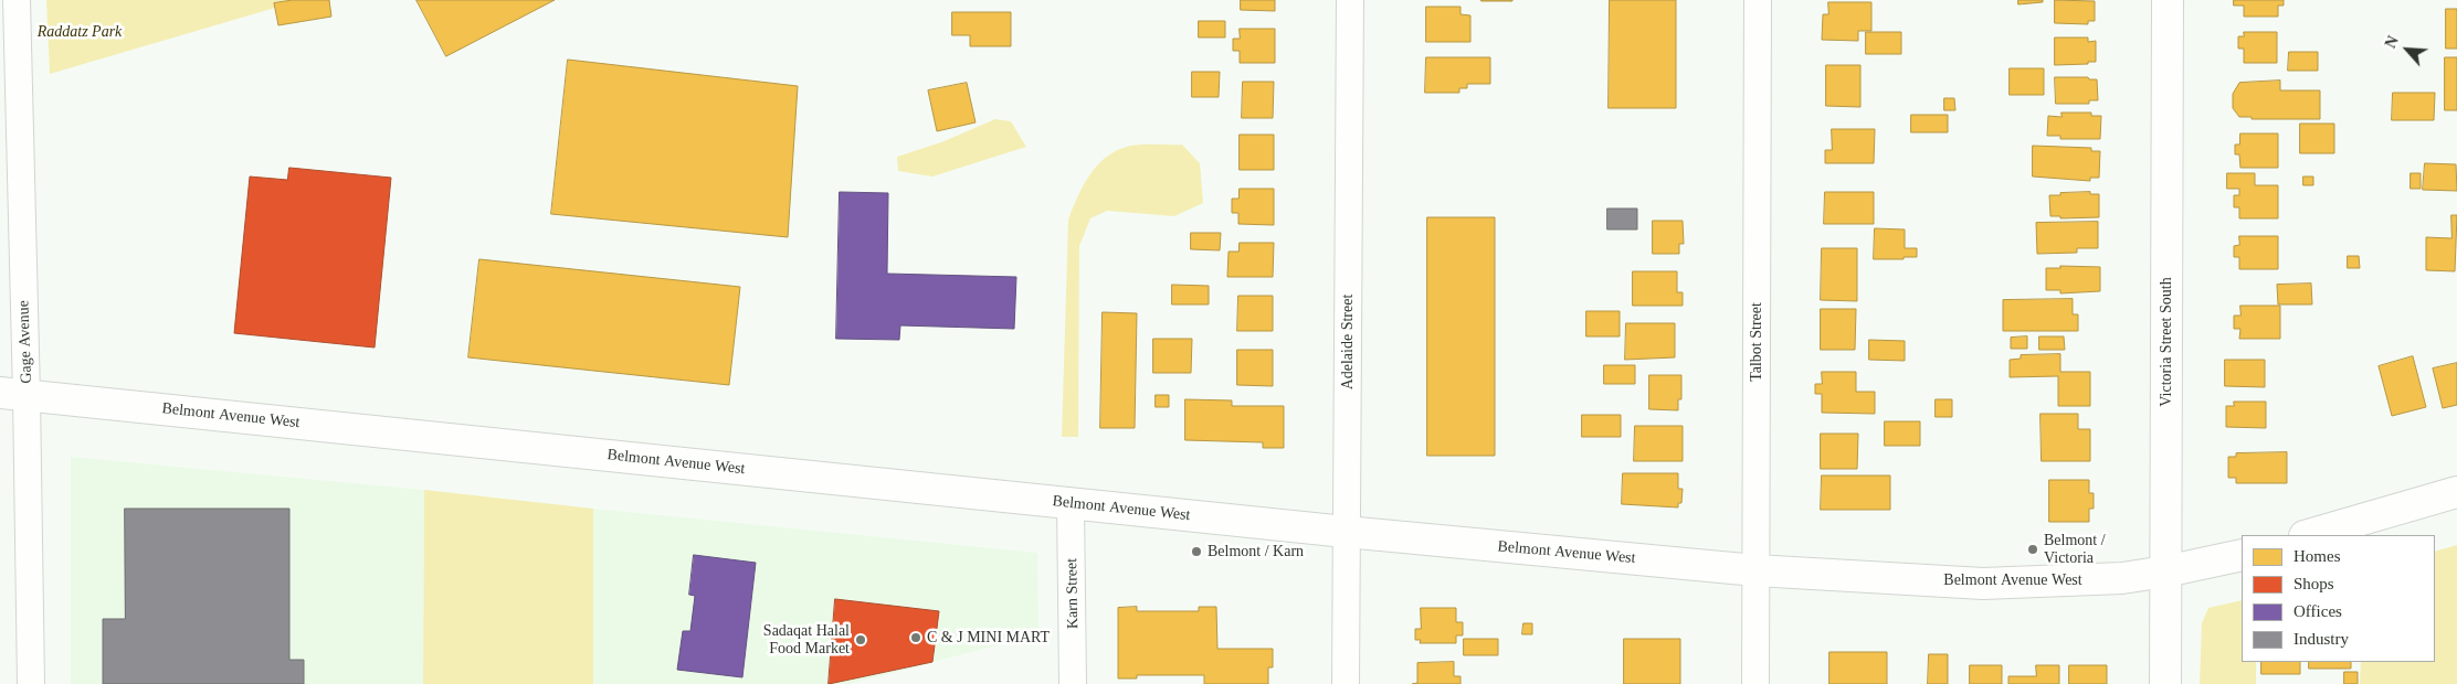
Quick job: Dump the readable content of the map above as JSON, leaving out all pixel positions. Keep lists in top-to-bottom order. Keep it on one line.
{"streets":{"street":["Gage Avenue","Adelaide Street","Talbot Street","Victoria Street South","Belmont Avenue West","Karn Street"]},"crossings":[["Gage Avenue","Belmont Avenue West"],["Adelaide Street","Belmont Avenue West"],["Talbot Street","Belmont Avenue West"],["Victoria Street South","Belmont Avenue West"],["Belmont Avenue West","Karn Street"]],"parks":["Raddatz Park"],"places":["Belmont / Victoria","Belmont / Karn","C & J MINI MART","Sadaqat Halal Food Market"],"legend":["Homes","Shops","Offices","Industry"],"north":"top left"}
